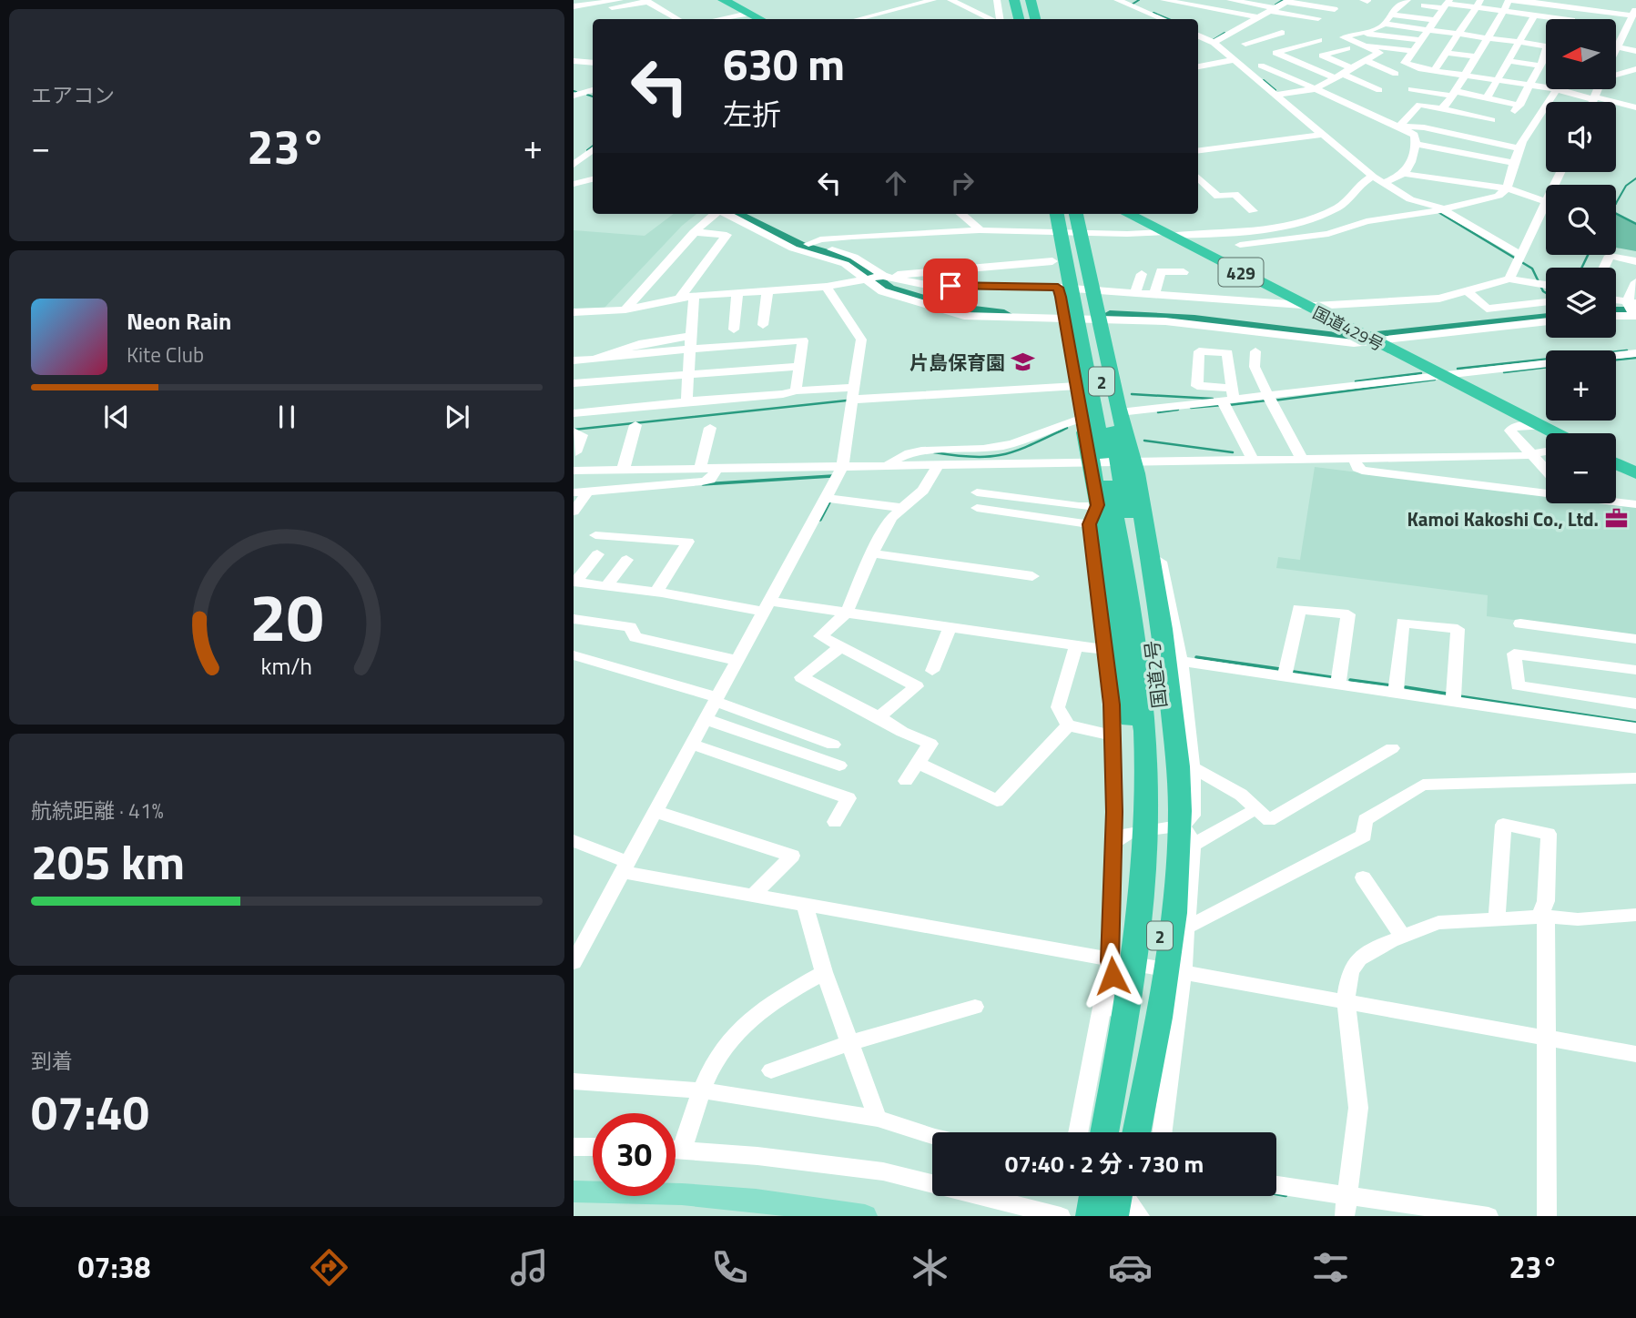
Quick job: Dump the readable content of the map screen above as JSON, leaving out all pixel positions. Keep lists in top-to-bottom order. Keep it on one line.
{"streets":{"highway":["429","国道429号","2","国道2号"]},"places":{"school or university":["片島保育園"],"office":["Kamoi Kakoshi Co., Ltd."]},"north":"left","page":{"tile":["エアコン",["航続距離 · 41%","205 km"],["到着","07:40"]],"map_buttons":["+","−"],"turn":["630 m","左折"],"heat":["−","23°","+"],"song":["Neon Rain","Kite Club"],"limit":"30","trip":"07:40 · 2 分 · 730 m","tabs":["07:38","23°"],"gauge":["20","km/h"]}}
